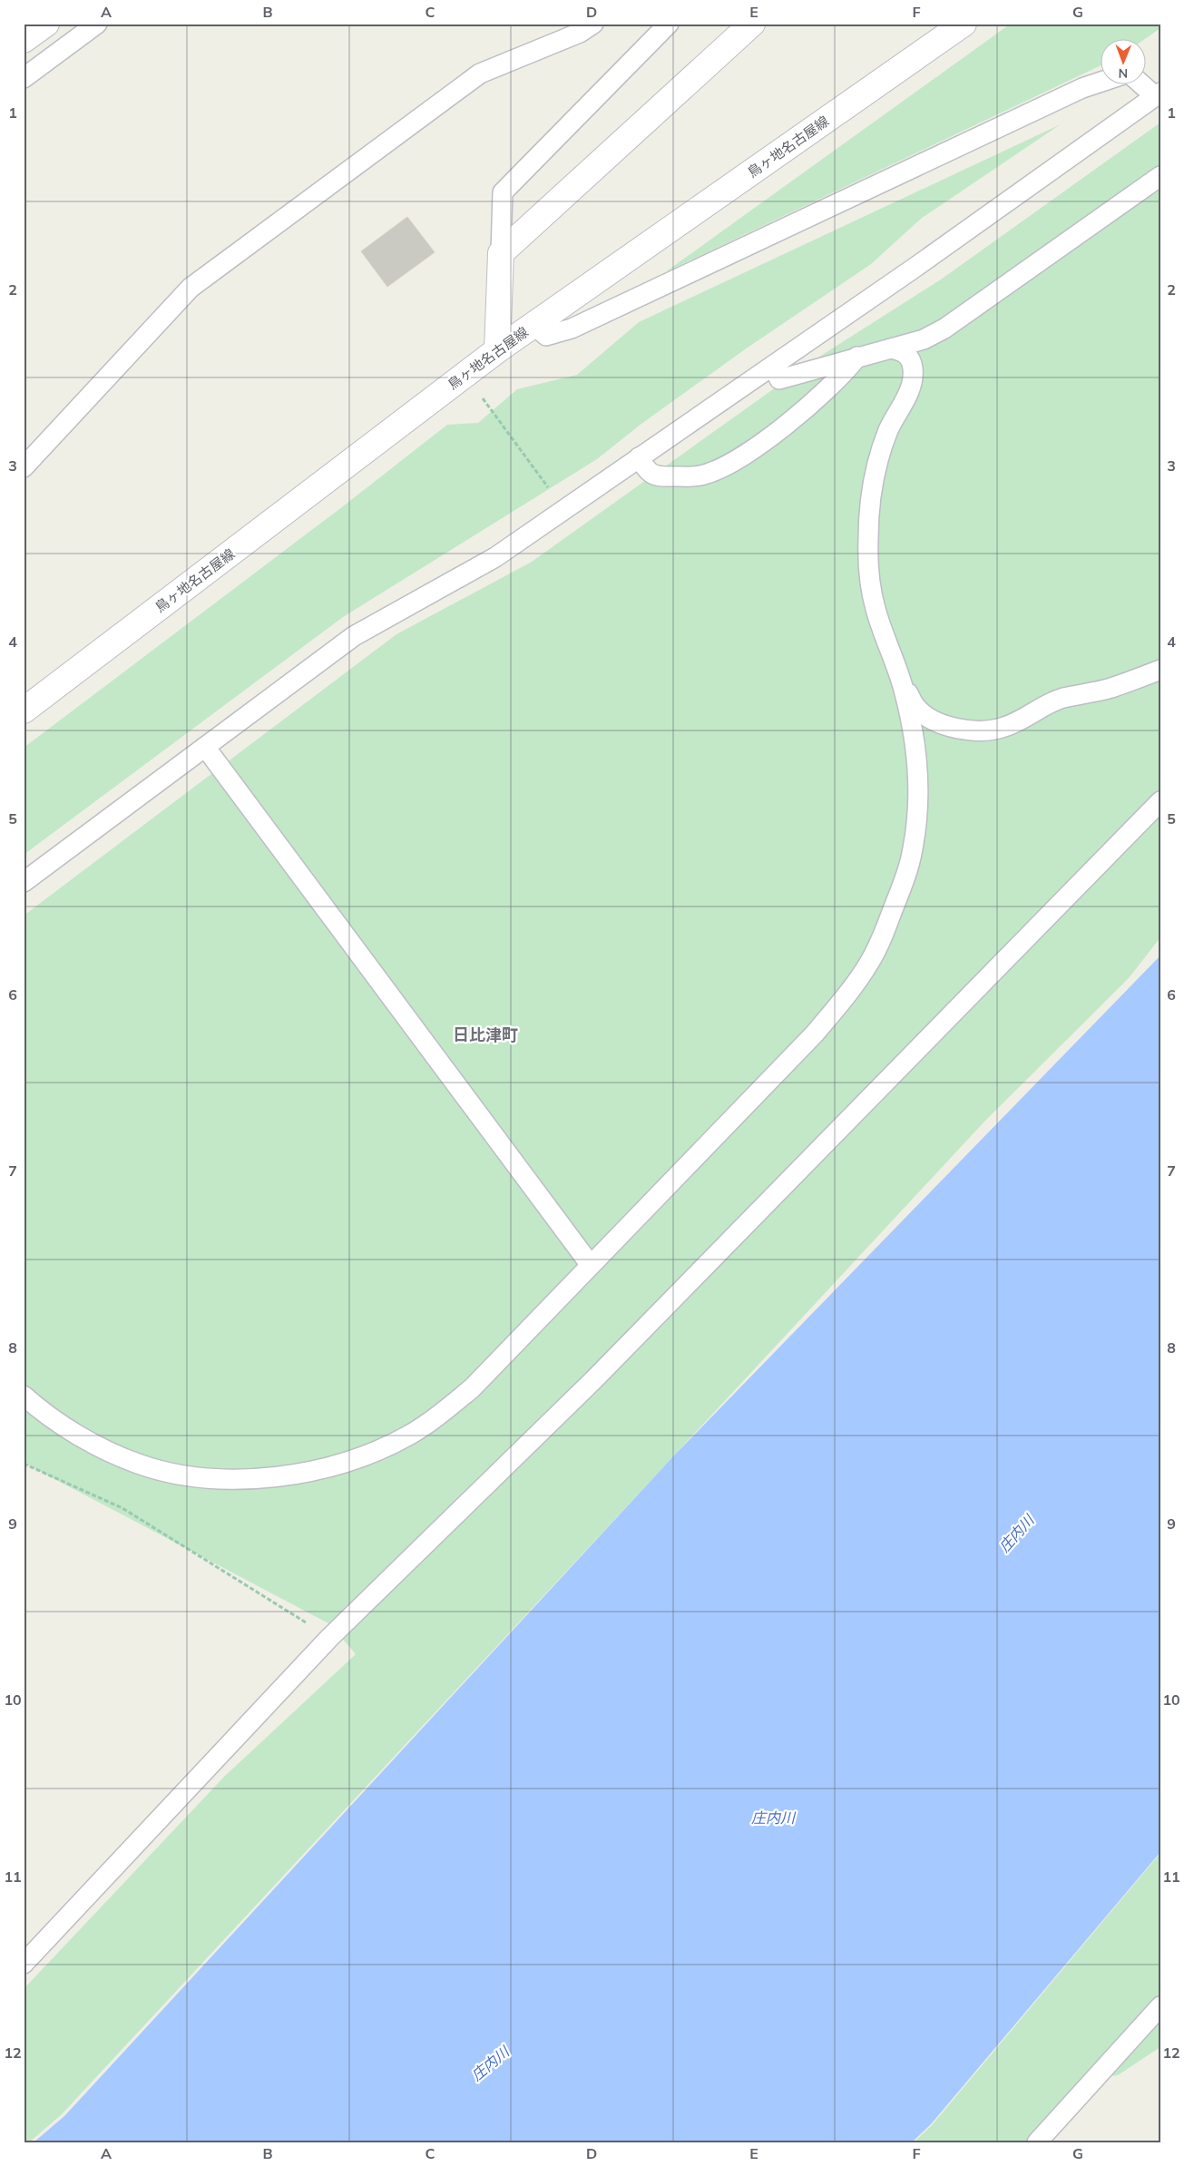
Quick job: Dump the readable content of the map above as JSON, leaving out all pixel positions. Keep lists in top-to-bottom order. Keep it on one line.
{"streets":{"main road":["鳥ヶ地名古屋線"]},"districts":["日比津町"],"water":["庄内川"],"north":"bottom","grid":{"columns":["A","B","C","D","E","F","G"],"rows":["1","2","3","4","5","6","7","8","9","10","11","12"]}}
